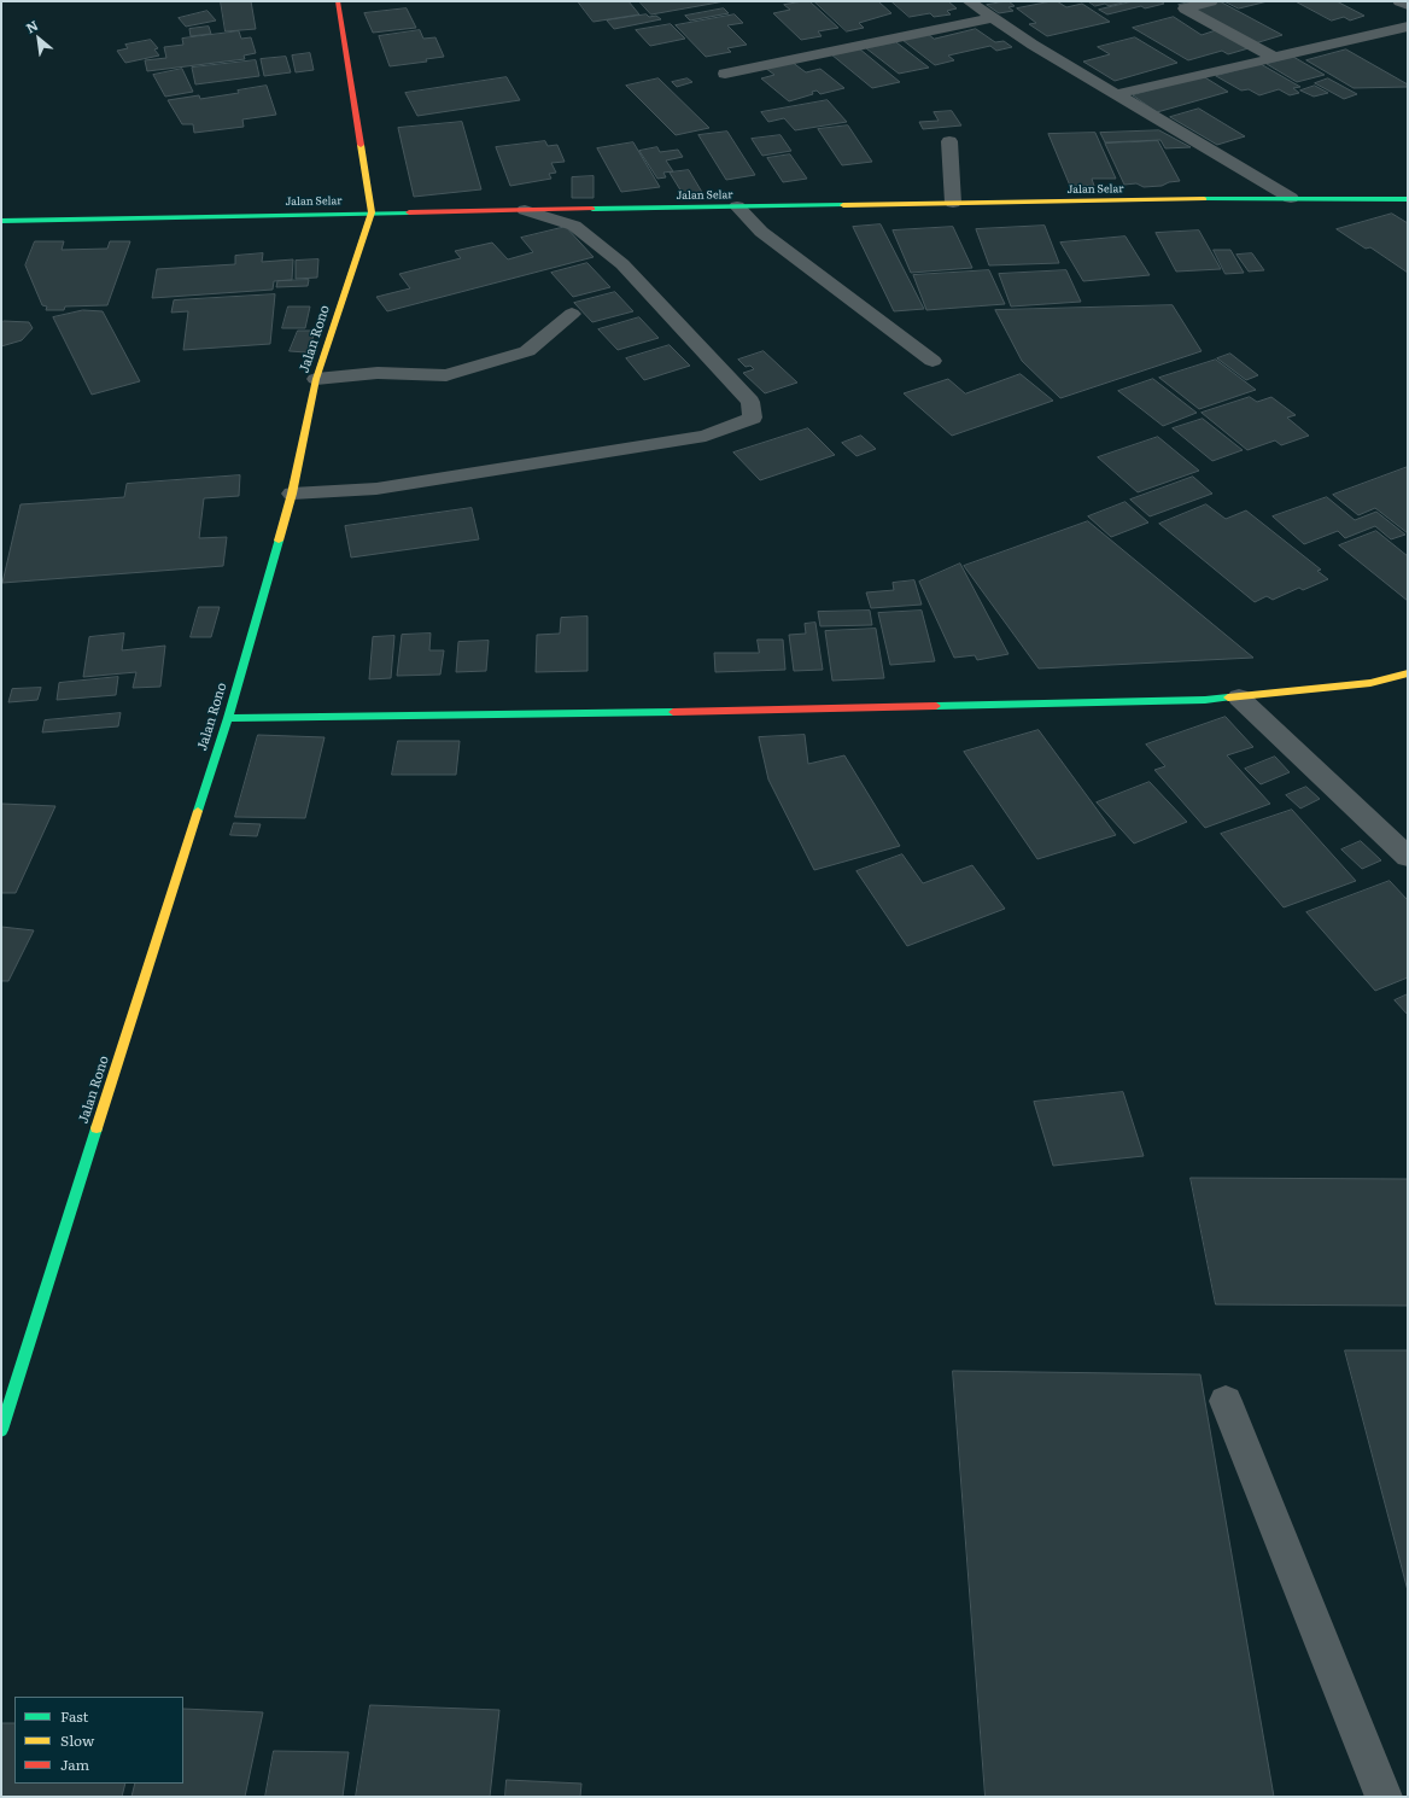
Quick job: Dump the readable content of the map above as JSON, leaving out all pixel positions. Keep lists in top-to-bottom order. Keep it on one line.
{"streets":{"street":["Jalan Selar","Jalan Rono"]},"crossings":[["Jalan Selar","Jalan Rono"]],"legend":["Fast","Slow","Jam"],"north":"top left"}
